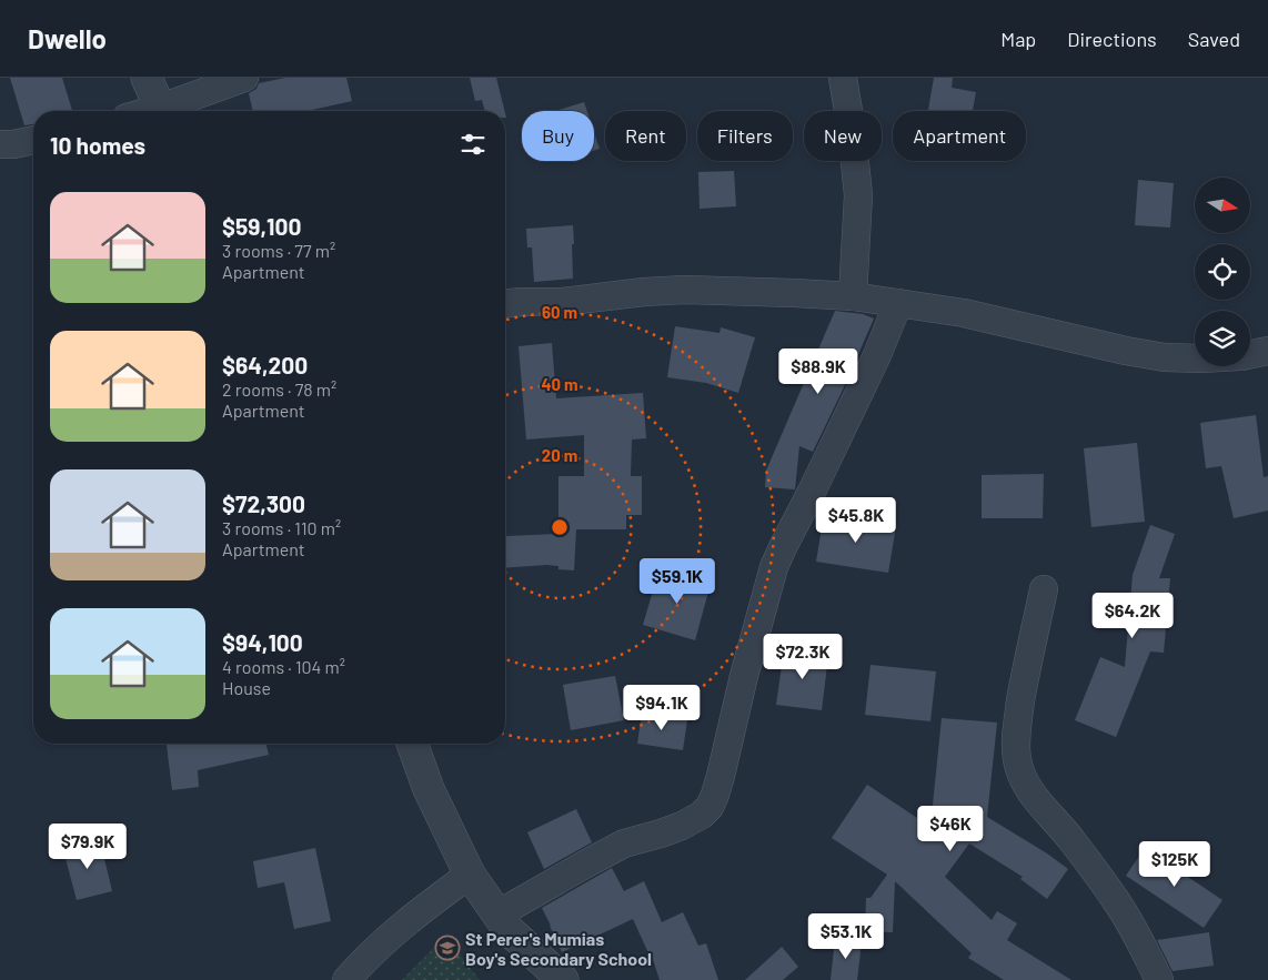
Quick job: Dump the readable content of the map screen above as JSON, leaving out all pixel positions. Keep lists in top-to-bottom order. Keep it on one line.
{"places":{"school or university":["St Perer's Mumias Boy's Secondary School"]},"north":"right","page":{"header":"Dwello","nav":["Map","Directions","Saved"],"chip":["Buy","Rent","Filters","New","Apartment"],"heading":"10 homes","list":[{"name":"$59,100","note":"3 rooms · 77 m² · Apartment"},{"name":"$64,200","note":"2 rooms · 78 m² · Apartment"},{"name":"$72,300","note":"3 rooms · 110 m² · Apartment"},{"name":"$94,100","note":"4 rooms · 104 m² · House"}],"price":["$88.9K","$45.8K","$59.1K","$64.2K","$72.3K","$94.1K","$46K","$79.9K","$125K","$53.1K"]},"rings":["60 m","40 m","20 m"]}
